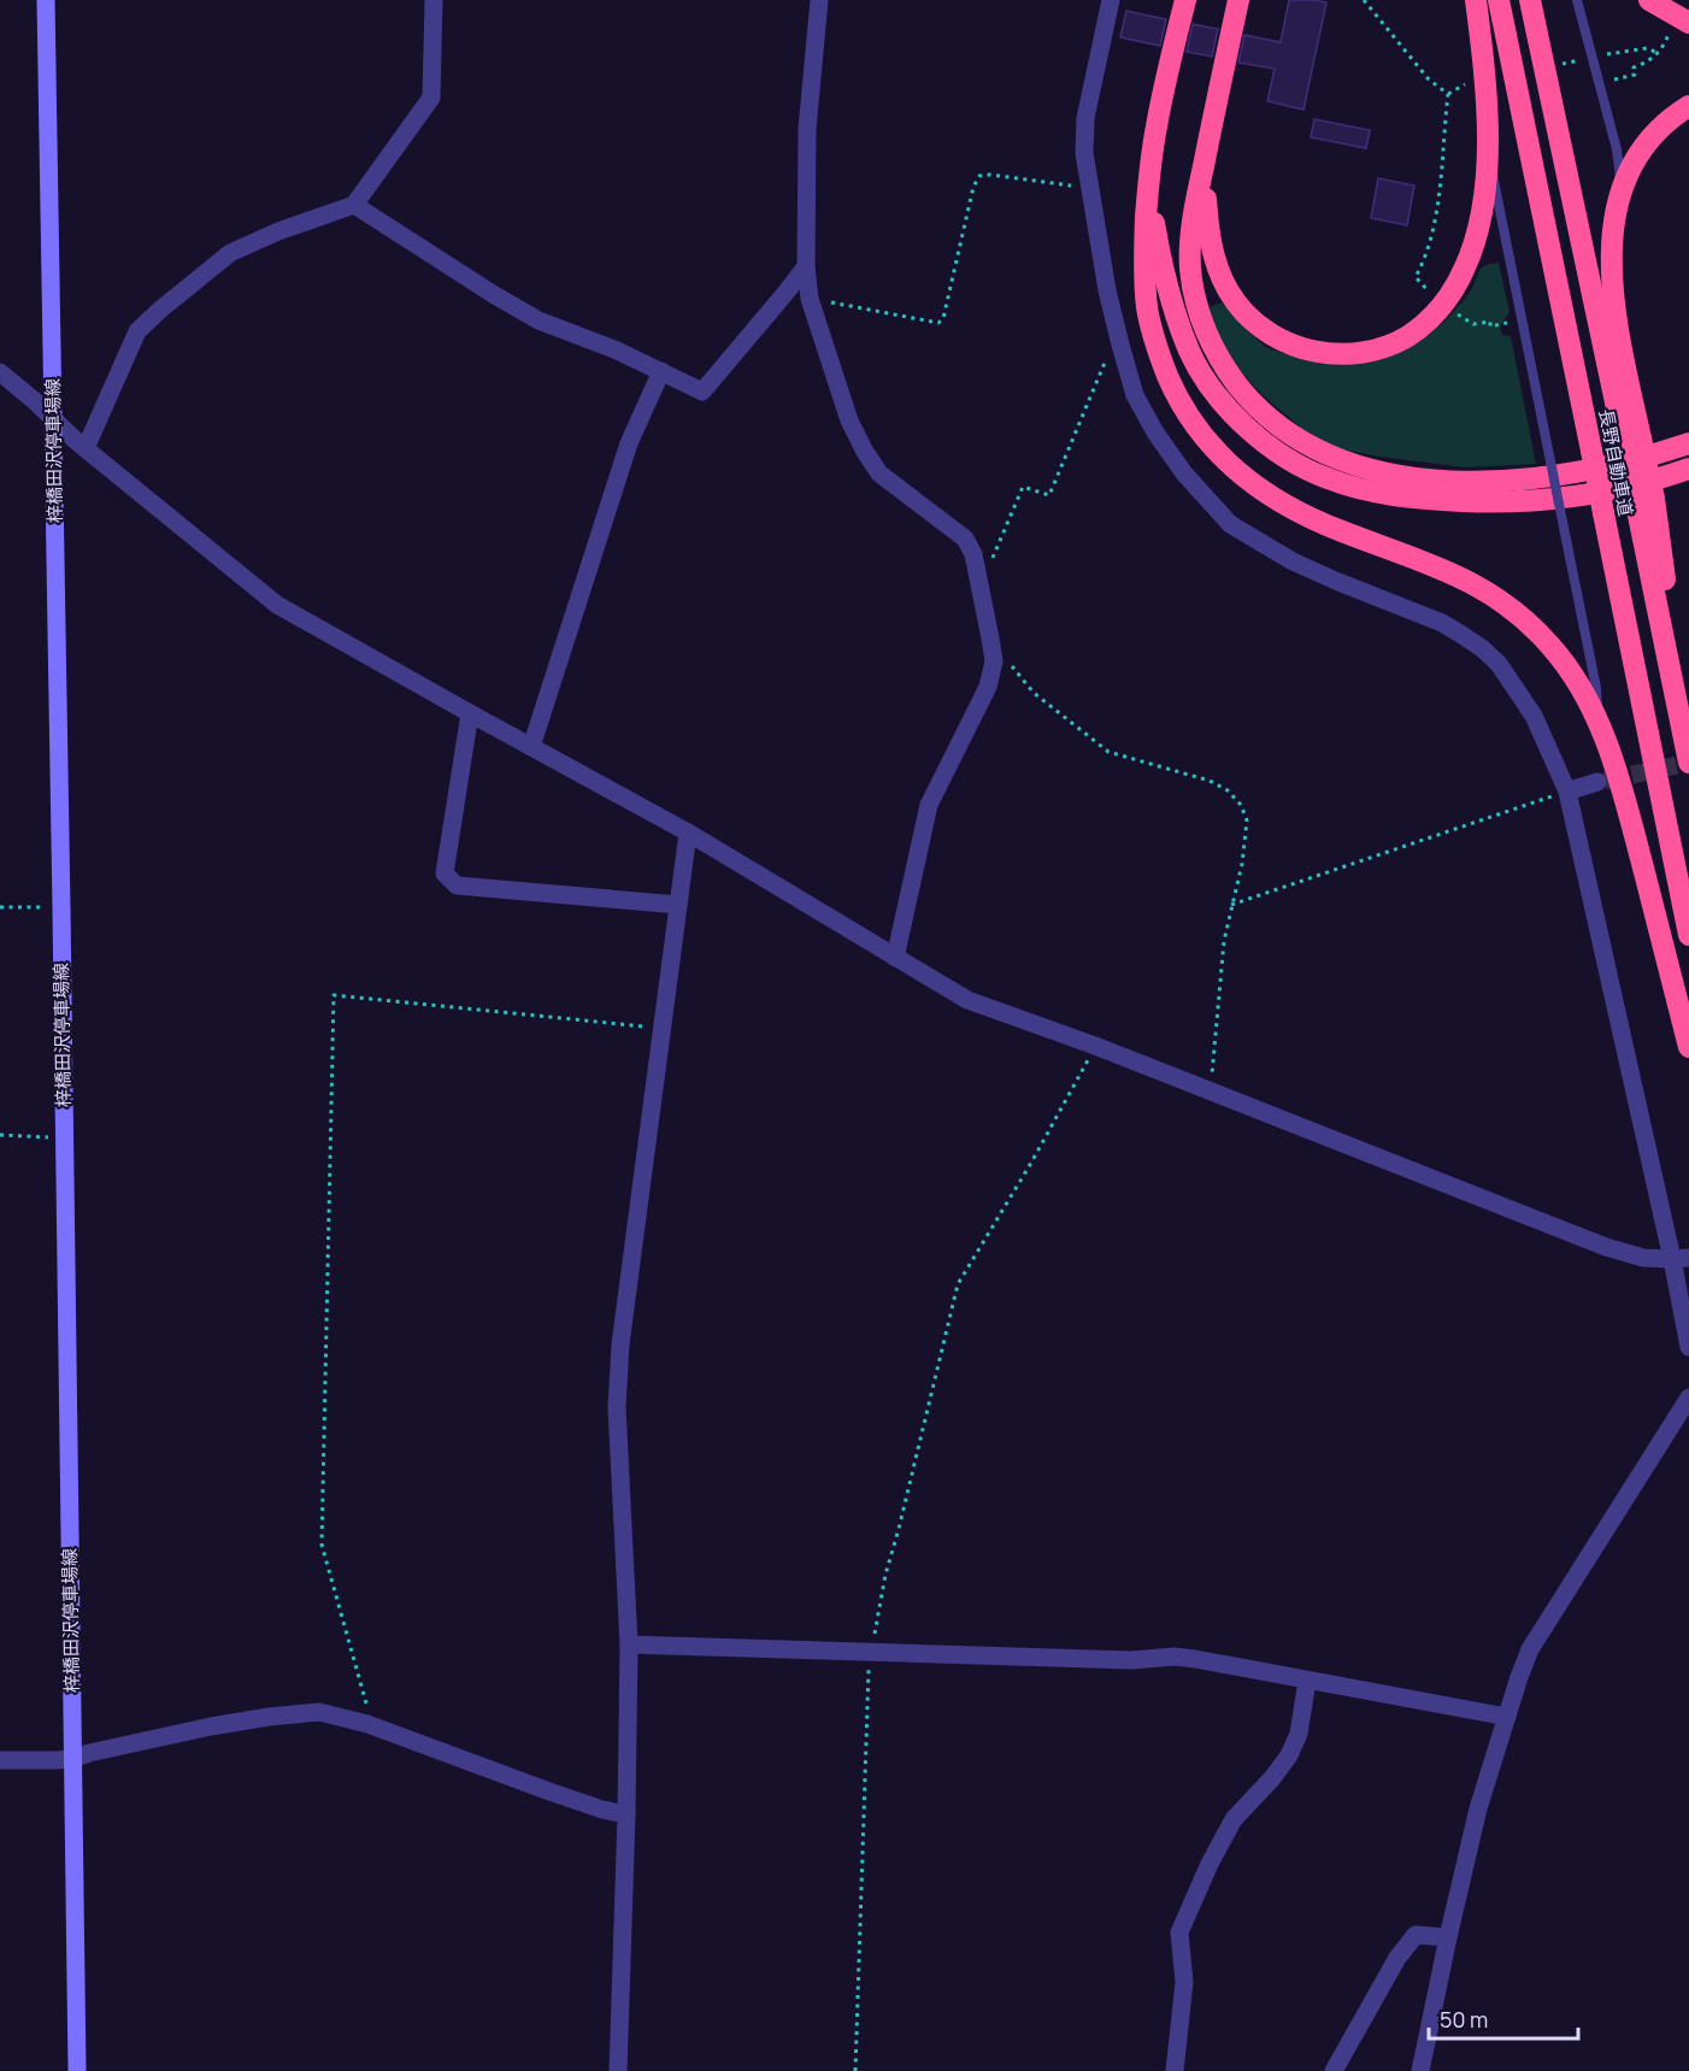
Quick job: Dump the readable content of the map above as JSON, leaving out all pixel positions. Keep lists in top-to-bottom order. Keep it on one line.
{"streets":{"highway":["長野自動車道"],"main road":["梓橋田沢停車場線"]},"scale_bar":"50 m"}
